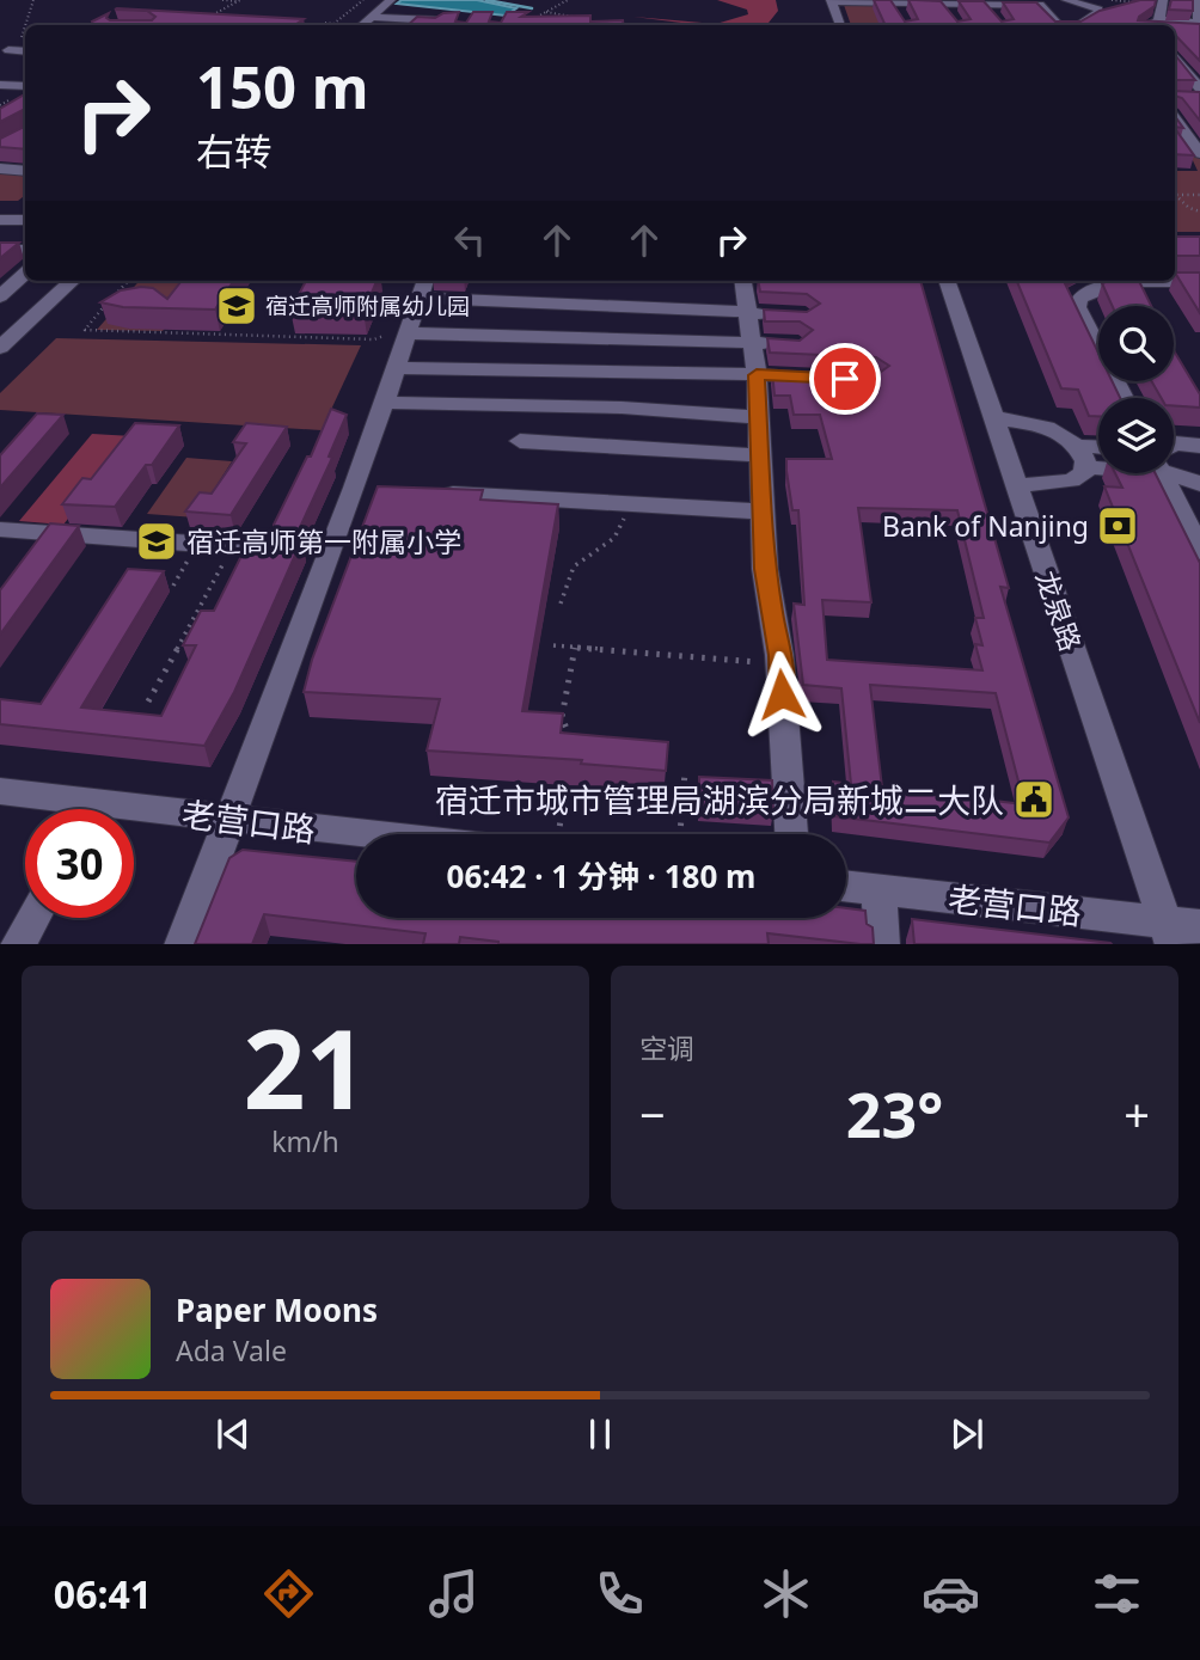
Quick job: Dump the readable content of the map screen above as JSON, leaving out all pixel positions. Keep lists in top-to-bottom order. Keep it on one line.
{"streets":{"street":["龙泉路","老营口路"]},"crossings":[["龙泉路","老营口路"]],"places":{"school or university":["宿迁高师附属幼儿园","宿迁高师第一附属小学"],"bank":["Bank of Nanjing"],"public building":["宿迁市城市管理局湖滨分局新城二大队"]},"page":{"turn":["150 m","右转"],"limit":"30","trip":"06:42 · 1 分钟 · 180 m","tile":[["21","km/h"],"空调"],"heat":["−","23°","+"],"song":["Paper Moons","Ada Vale"],"tabs":"06:41"}}
